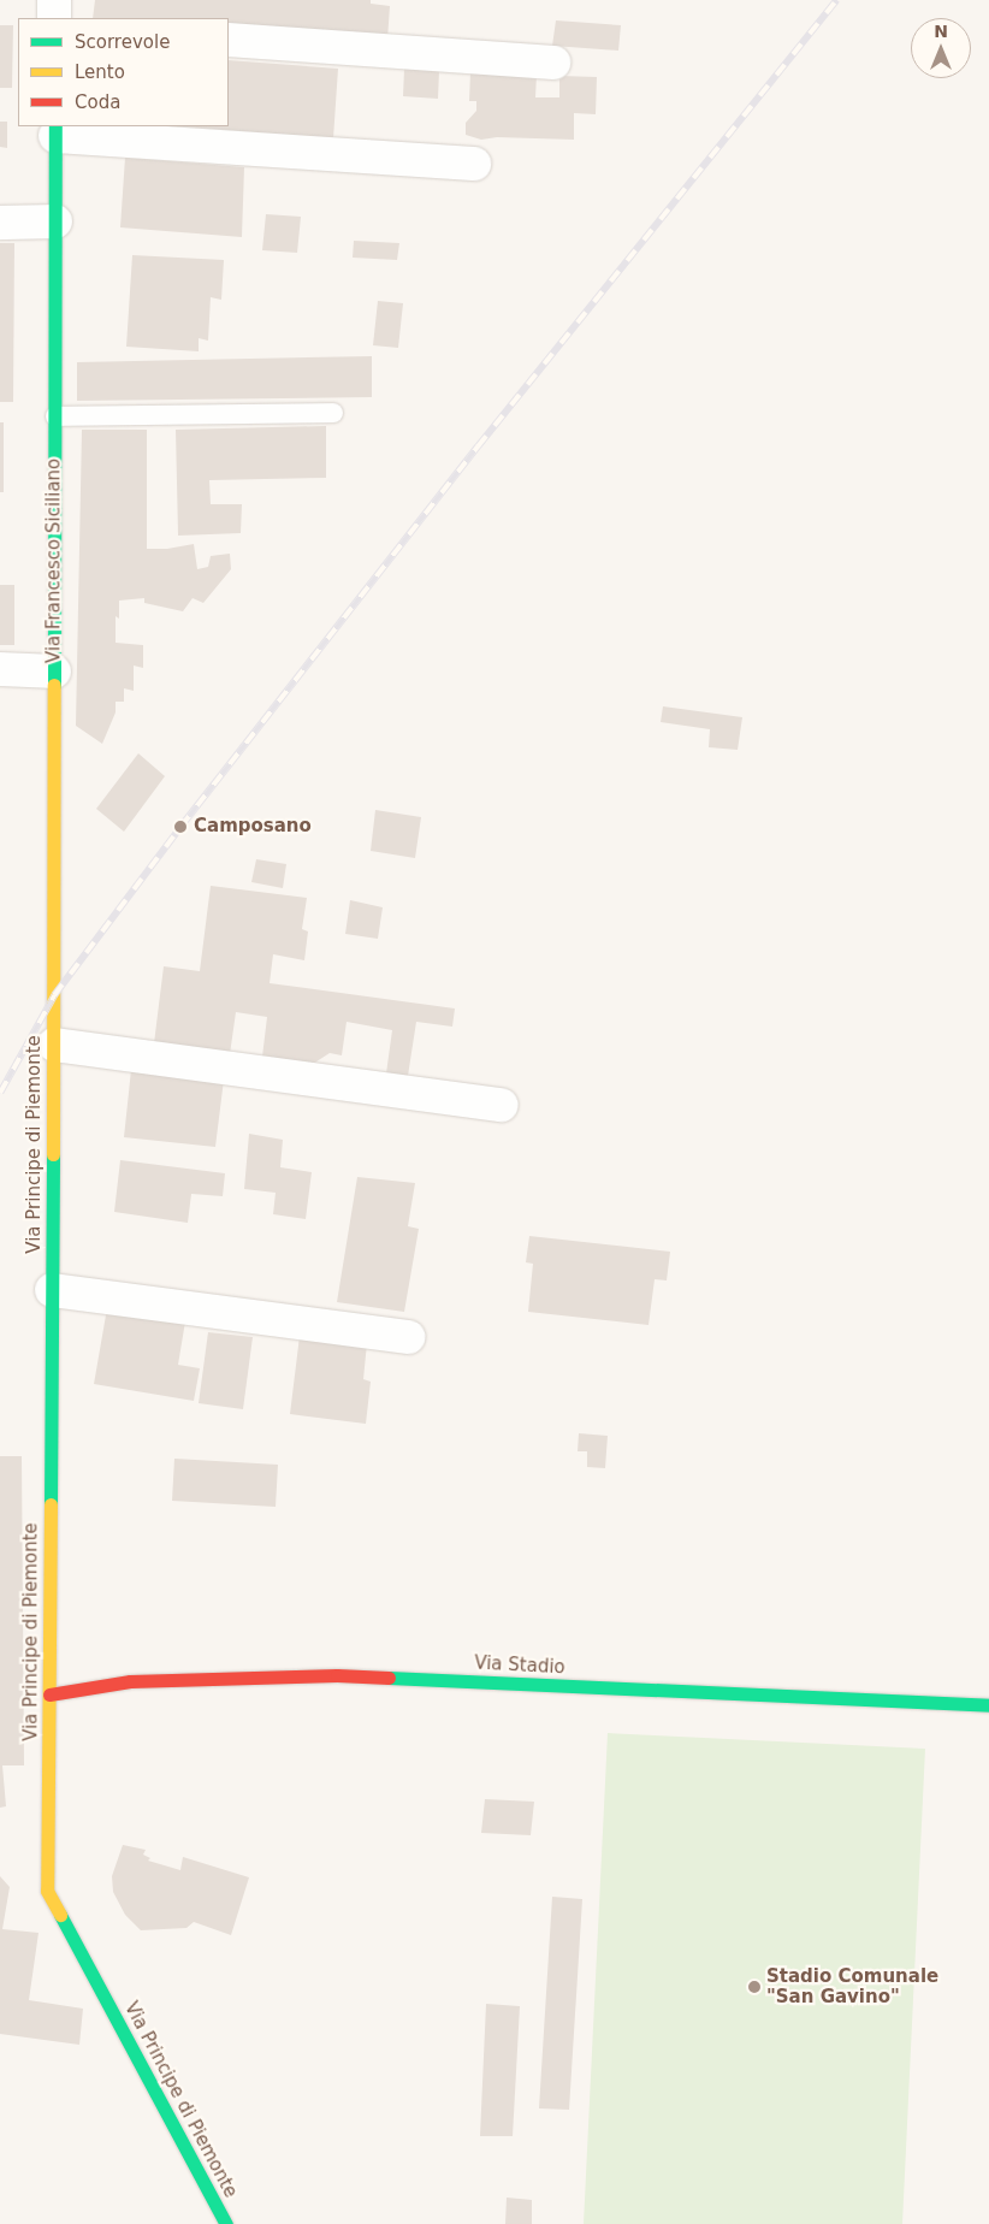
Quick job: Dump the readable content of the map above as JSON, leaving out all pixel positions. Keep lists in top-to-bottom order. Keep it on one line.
{"streets":{"street":["Via Francesco Siciliano","Via Principe di Piemonte","Via Stadio"]},"crossings":[["Via Francesco Siciliano","Via Principe di Piemonte"],["Via Principe di Piemonte","Via Stadio"]],"places":["Camposano","Stadio Comunale \"San Gavino\""],"legend":["Scorrevole","Lento","Coda"],"north":"top"}
